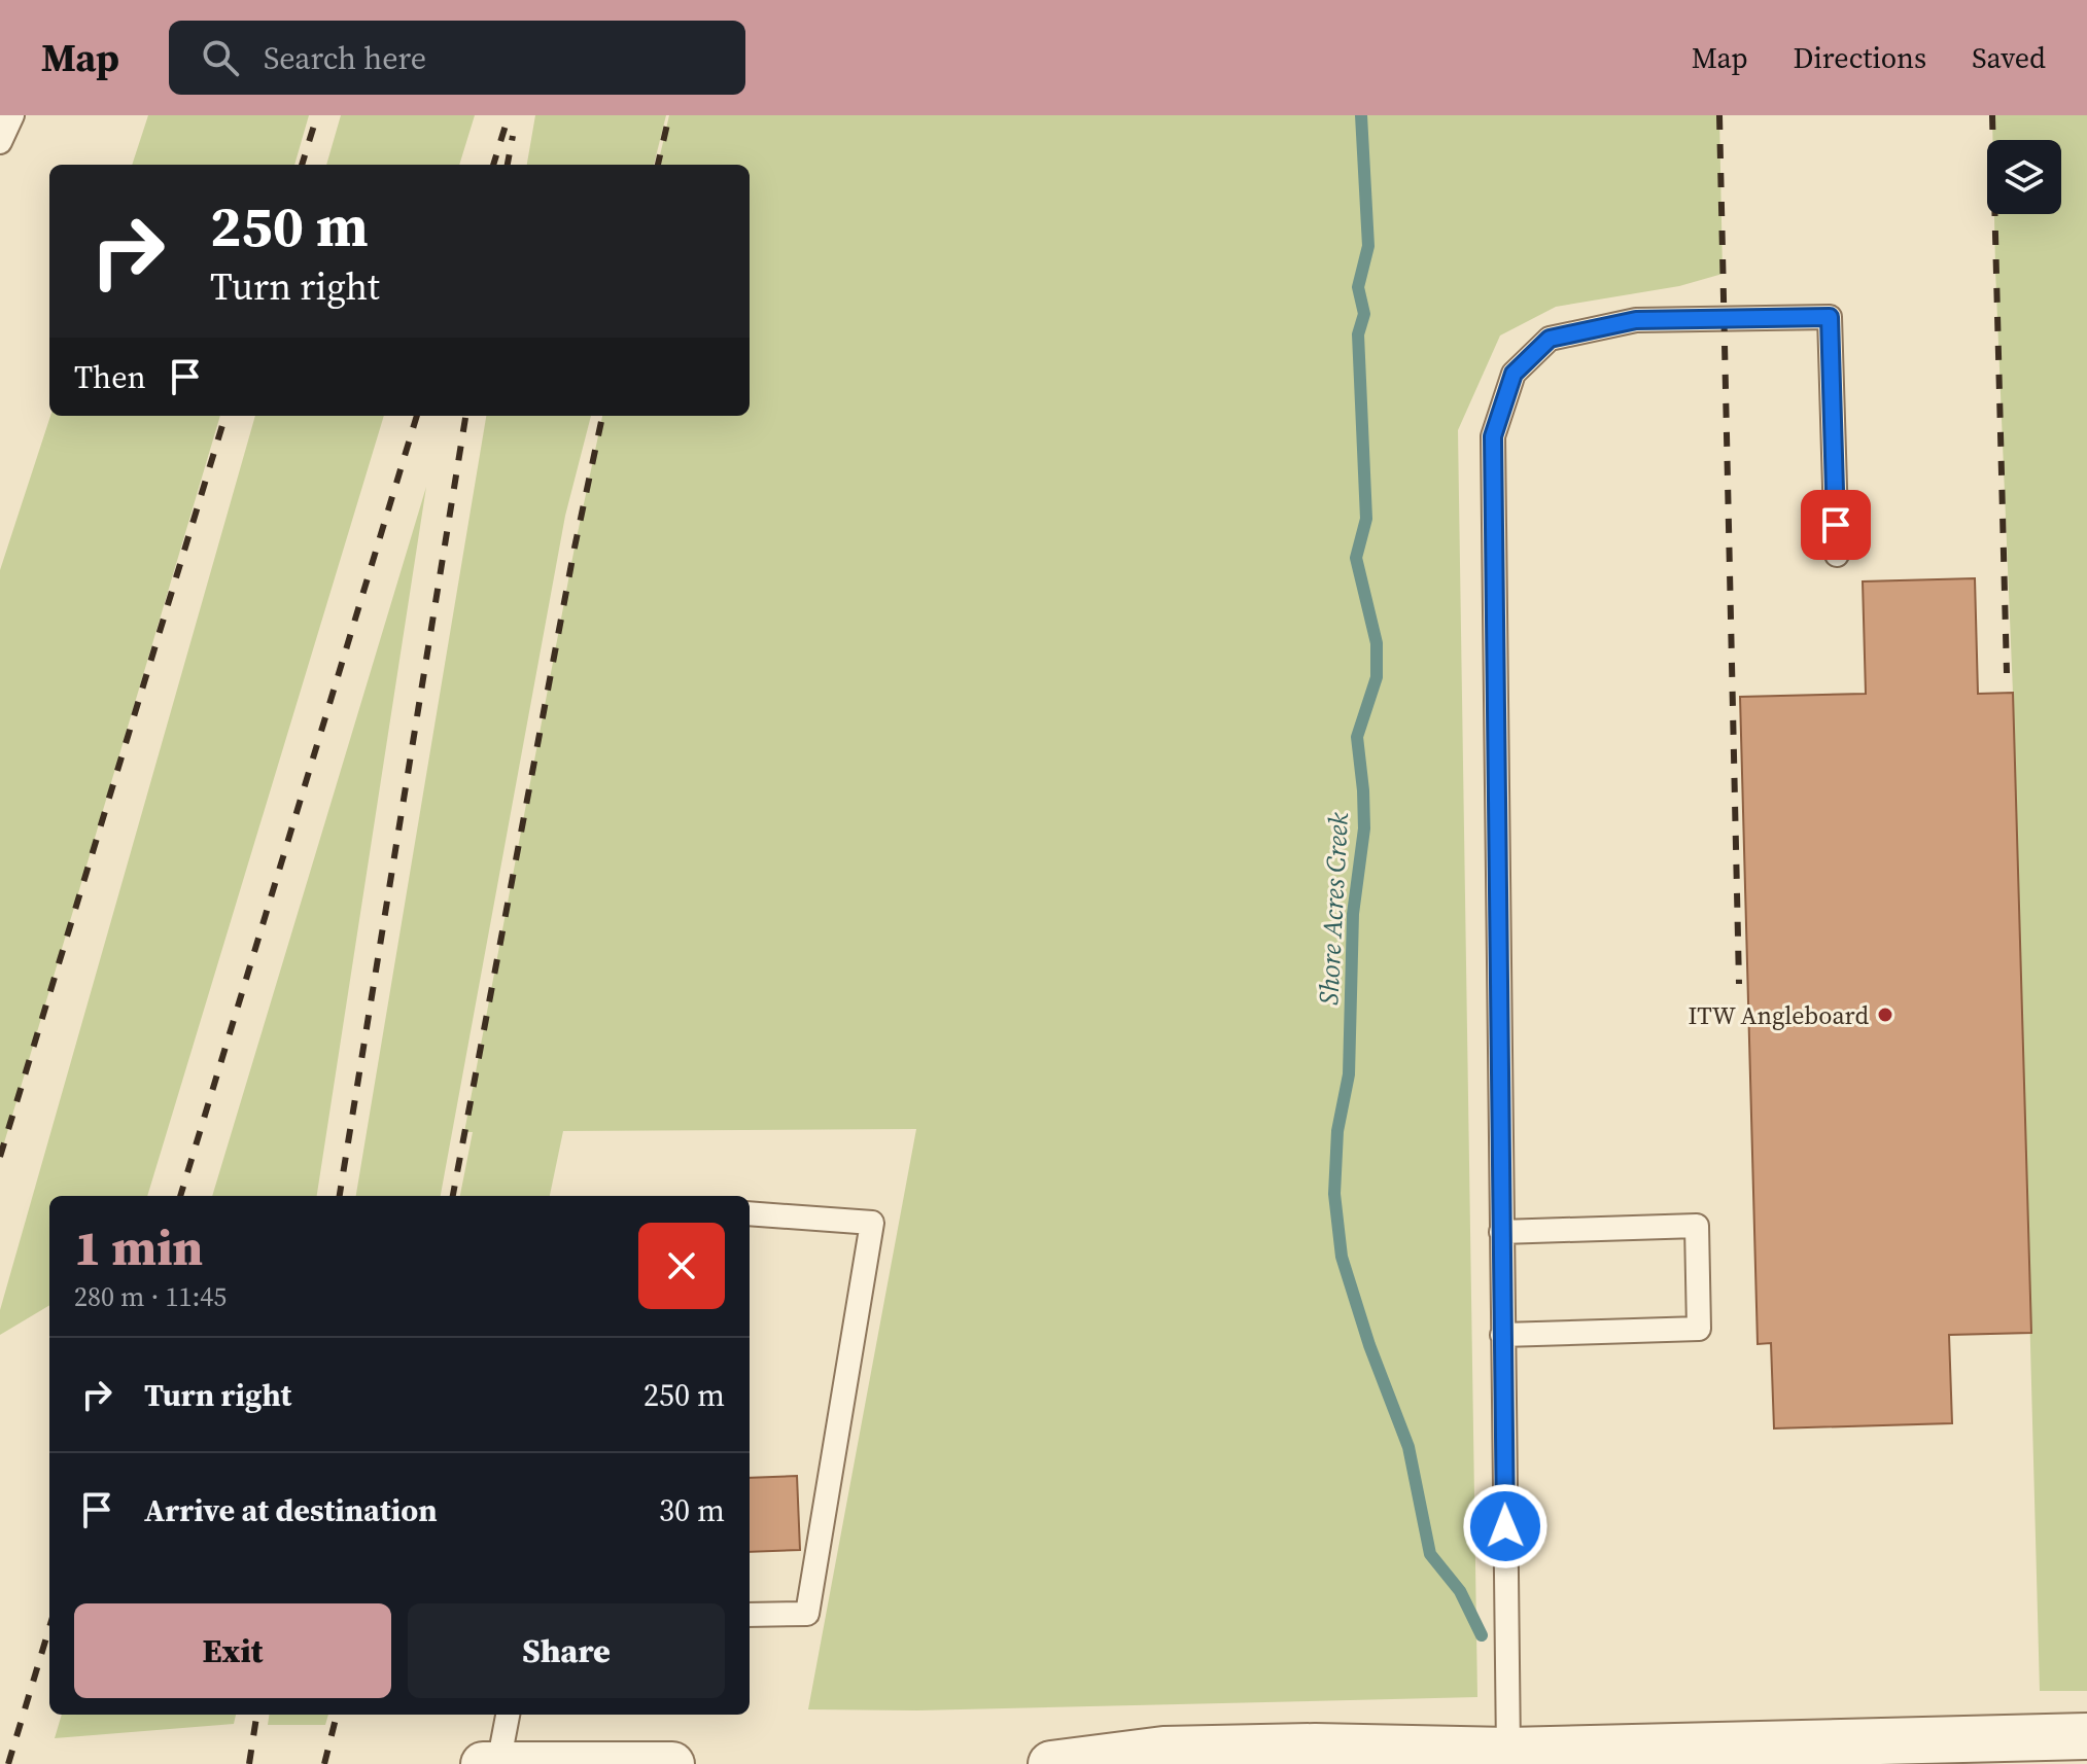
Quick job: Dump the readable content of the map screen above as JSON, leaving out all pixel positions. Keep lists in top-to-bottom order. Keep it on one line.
{"water":["Shore Acres Creek"],"places":["ITW Angleboard"],"page":{"header":"Map","search":"Search here","nav":["Map","Directions","Saved"],"turn":["250 m","Turn right"],"then":"Then","heading":["1 min","280 m · 11:45"],"list":[{"name":"Turn right","value":"250 m"},{"name":"Arrive at destination","value":"30 m"}],"buttons":["Exit","Share"]}}
